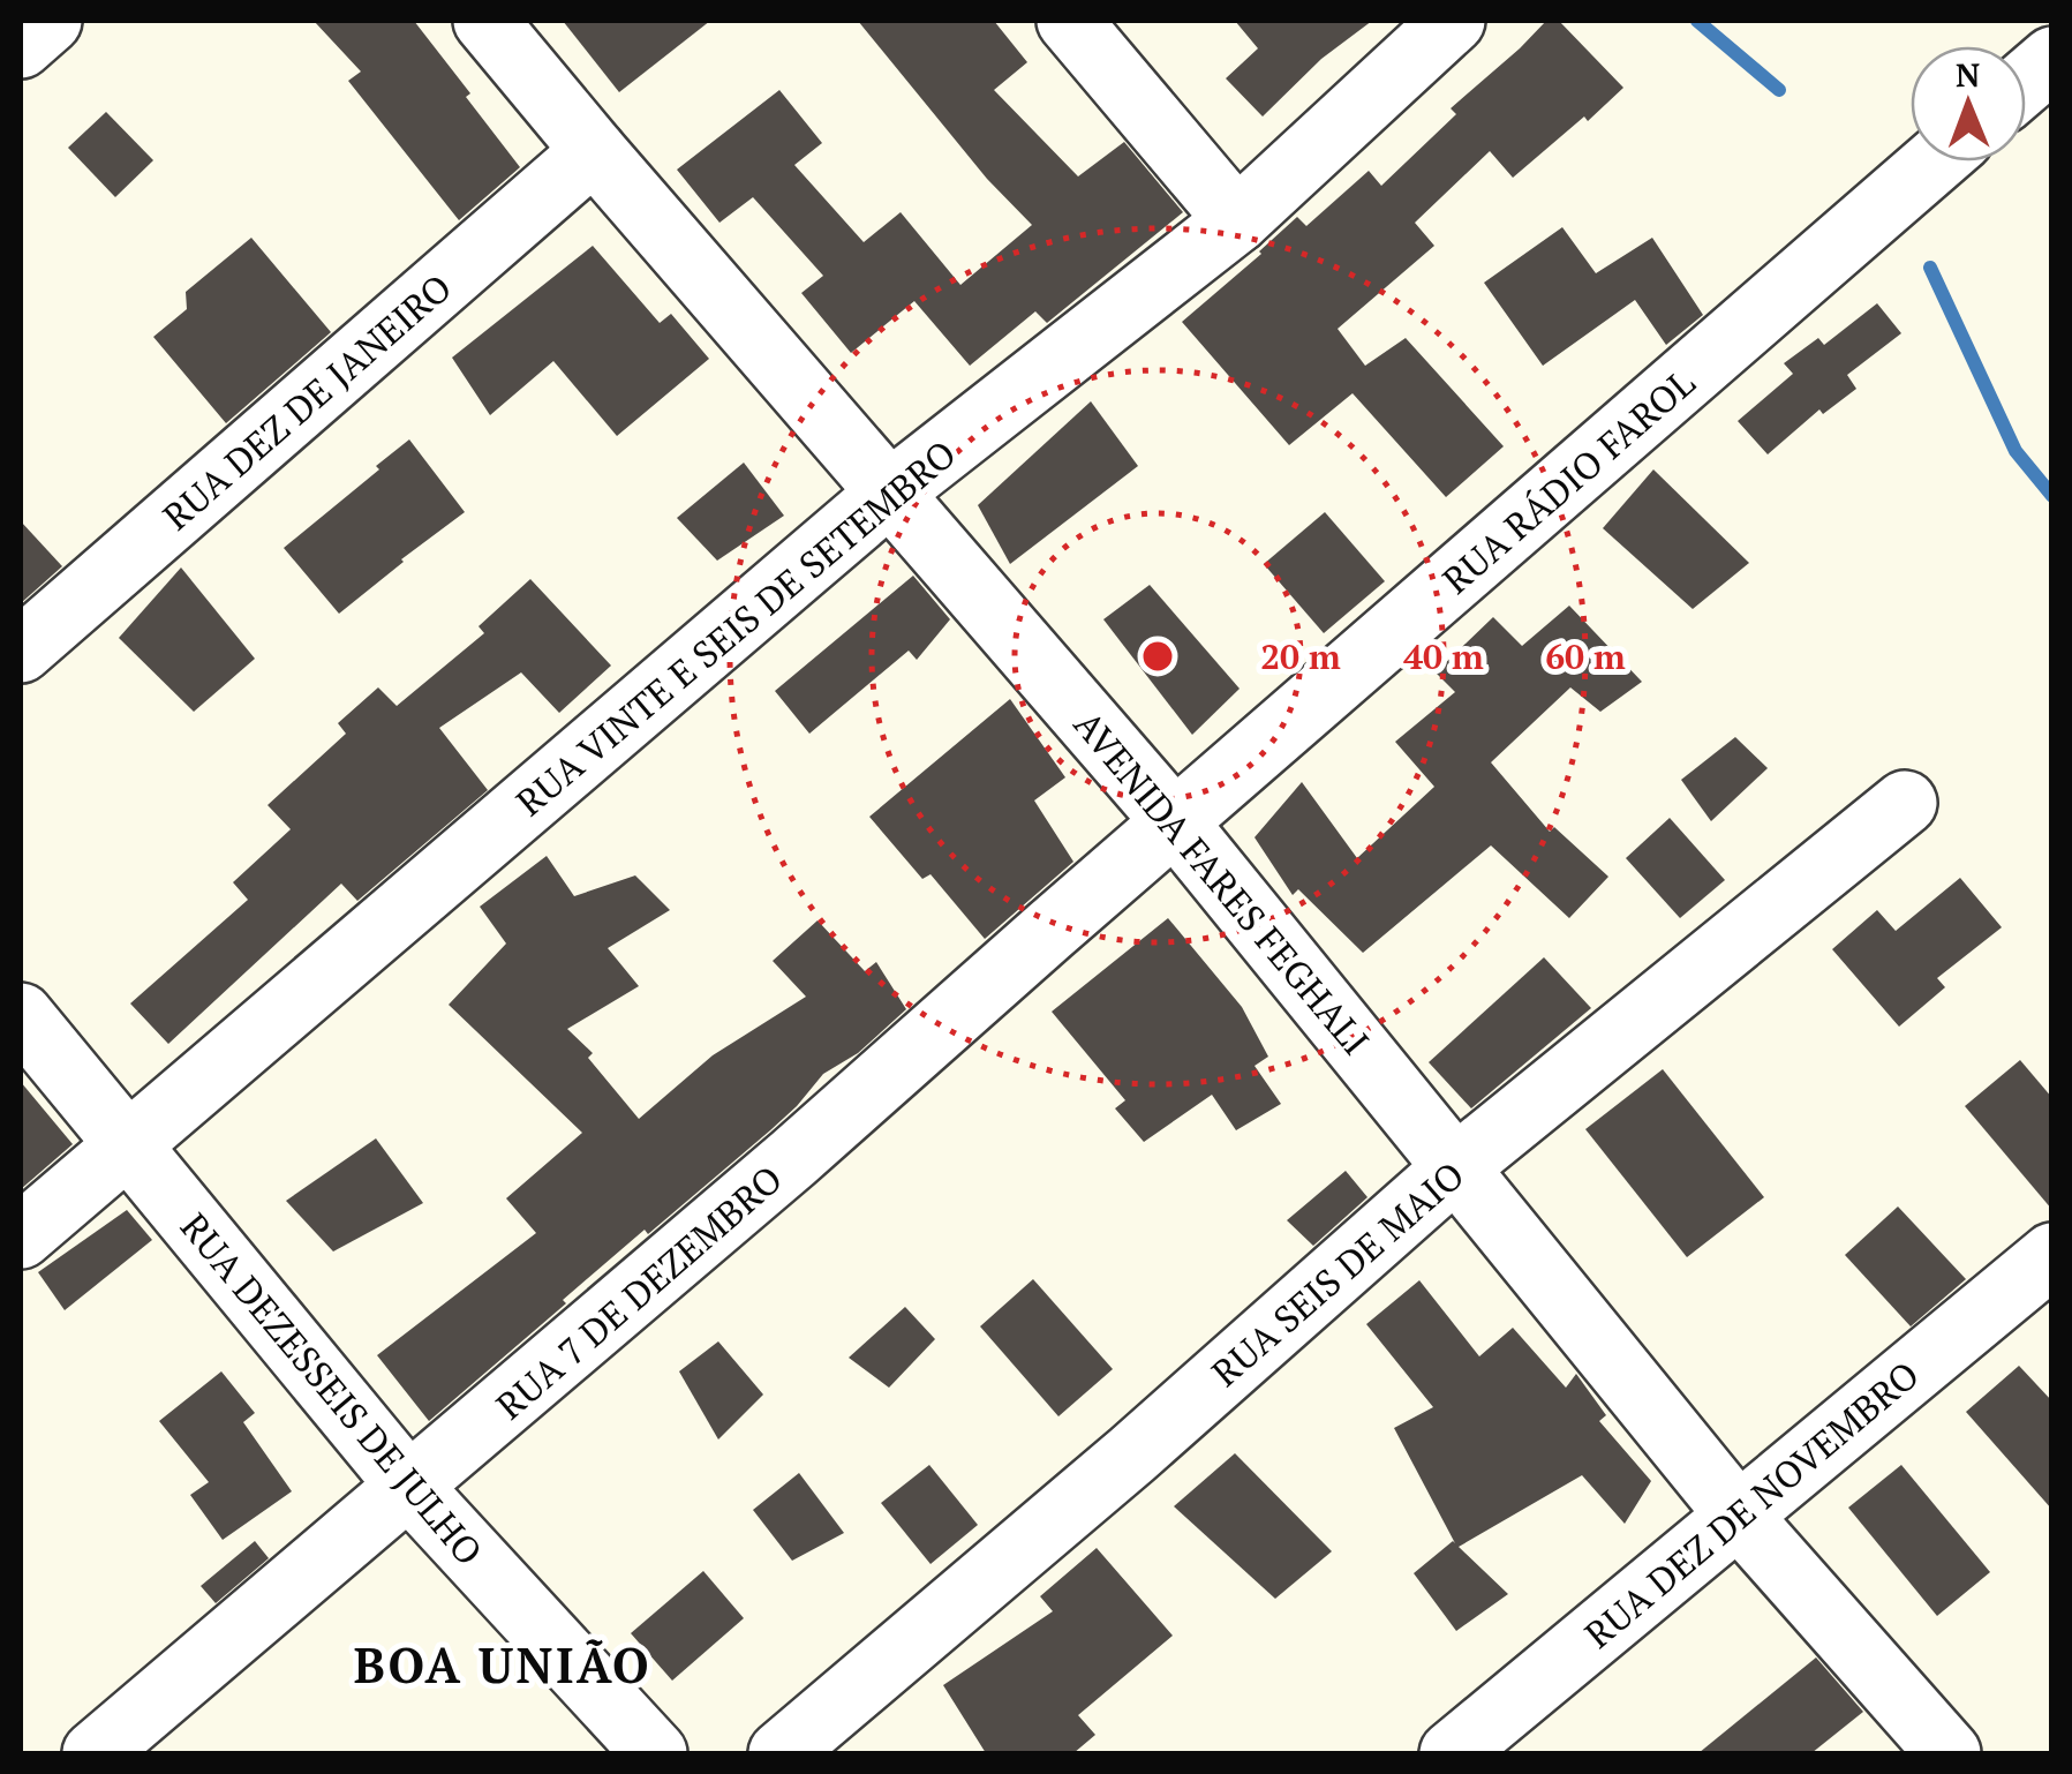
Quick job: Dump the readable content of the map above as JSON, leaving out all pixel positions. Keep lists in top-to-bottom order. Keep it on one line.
{"streets":{"street":["RUA DEZ DE JANEIRO","RUA RÁDIO FAROL","RUA VINTE E SEIS DE SETEMBRO","AVENIDA FARES FEGHALI","RUA SEIS DE MAIO","RUA 7 DE DEZEMBRO","RUA DEZESSEIS DE JULHO","RUA DEZ DE NOVEMBRO"]},"crossings":[["RUA DEZ DE JANEIRO","AVENIDA FARES FEGHALI"],["RUA RÁDIO FAROL","AVENIDA FARES FEGHALI"],["RUA RÁDIO FAROL","RUA 7 DE DEZEMBRO"],["RUA VINTE E SEIS DE SETEMBRO","AVENIDA FARES FEGHALI"],["RUA VINTE E SEIS DE SETEMBRO","RUA DEZESSEIS DE JULHO"],["AVENIDA FARES FEGHALI","RUA SEIS DE MAIO"],["AVENIDA FARES FEGHALI","RUA 7 DE DEZEMBRO"],["AVENIDA FARES FEGHALI","RUA DEZ DE NOVEMBRO"],["RUA 7 DE DEZEMBRO","RUA DEZESSEIS DE JULHO"]],"districts":["BOA UNIÃO"],"north":"top","rings":["20 m","40 m","60 m"]}
